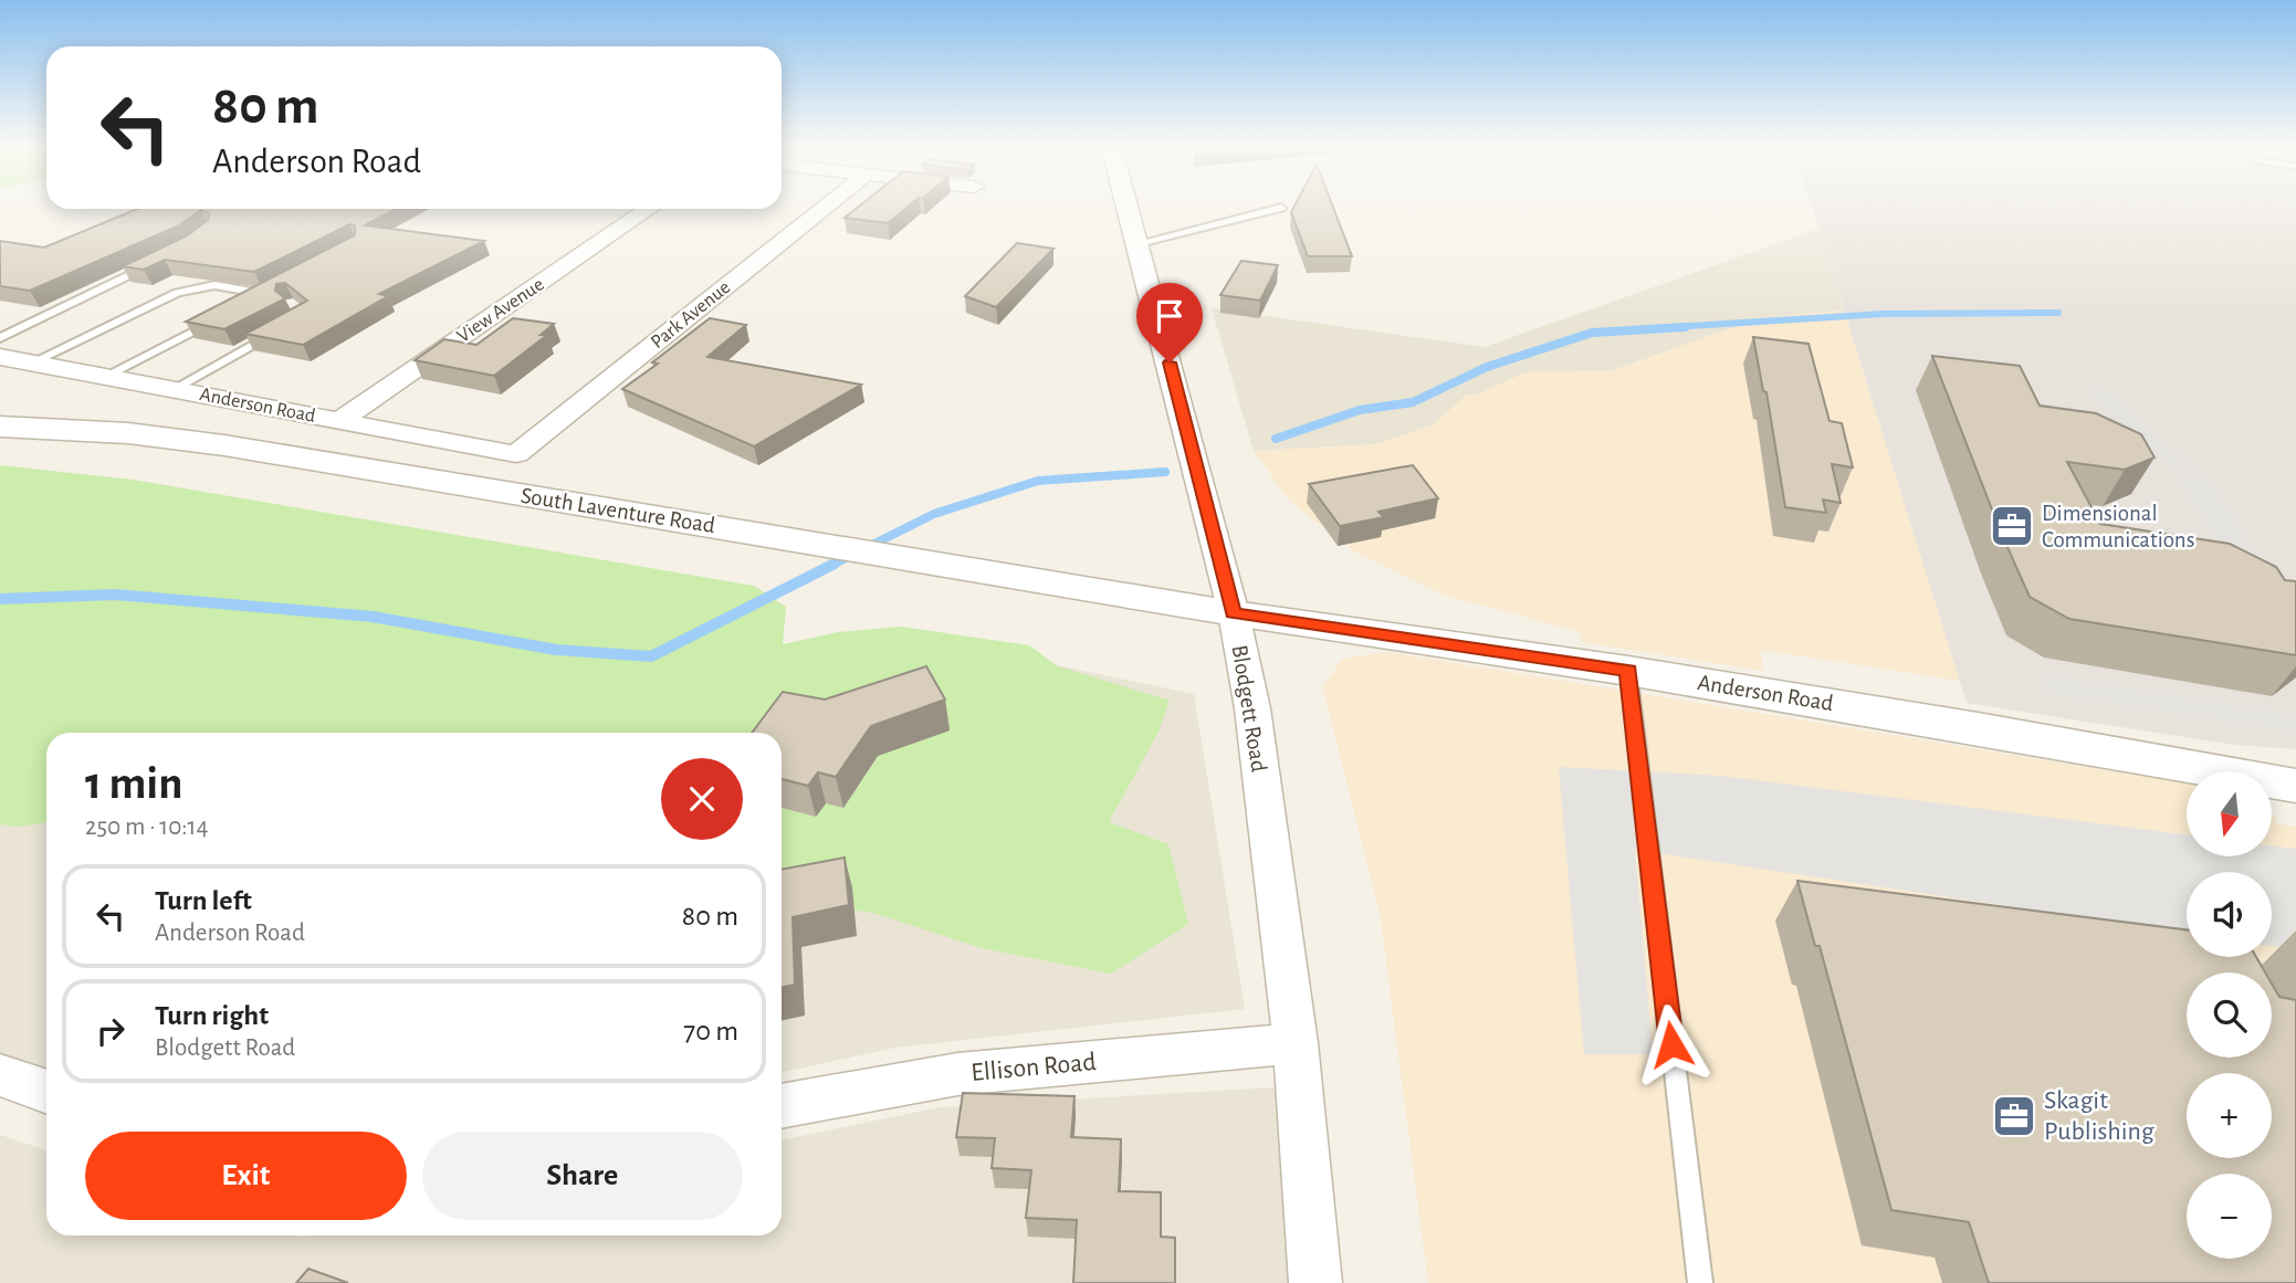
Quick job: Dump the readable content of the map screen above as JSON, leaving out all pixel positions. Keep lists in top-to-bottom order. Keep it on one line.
{"streets":{"street":["View Avenue","Park Avenue","Anderson Road","South Laventure Road","Blodgett Road","Ellison Road"]},"crossings":[["View Avenue","Anderson Road"],["Park Avenue","Anderson Road"],["Anderson Road","South Laventure Road"],["Anderson Road","Blodgett Road"],["South Laventure Road","Blodgett Road"],["Blodgett Road","Ellison Road"]],"places":{"office":["Dimensional Communications","Skagit Publishing"]},"north":"bottom","page":{"turn":["80 m","Anderson Road"],"heading":["1 min","250 m · 10:14"],"map_buttons":["+","−"],"list":[{"name":"Turn left","note":"Anderson Road","value":"80 m"},{"name":"Turn right","note":"Blodgett Road","value":"70 m"}],"buttons":["Exit","Share"]}}
